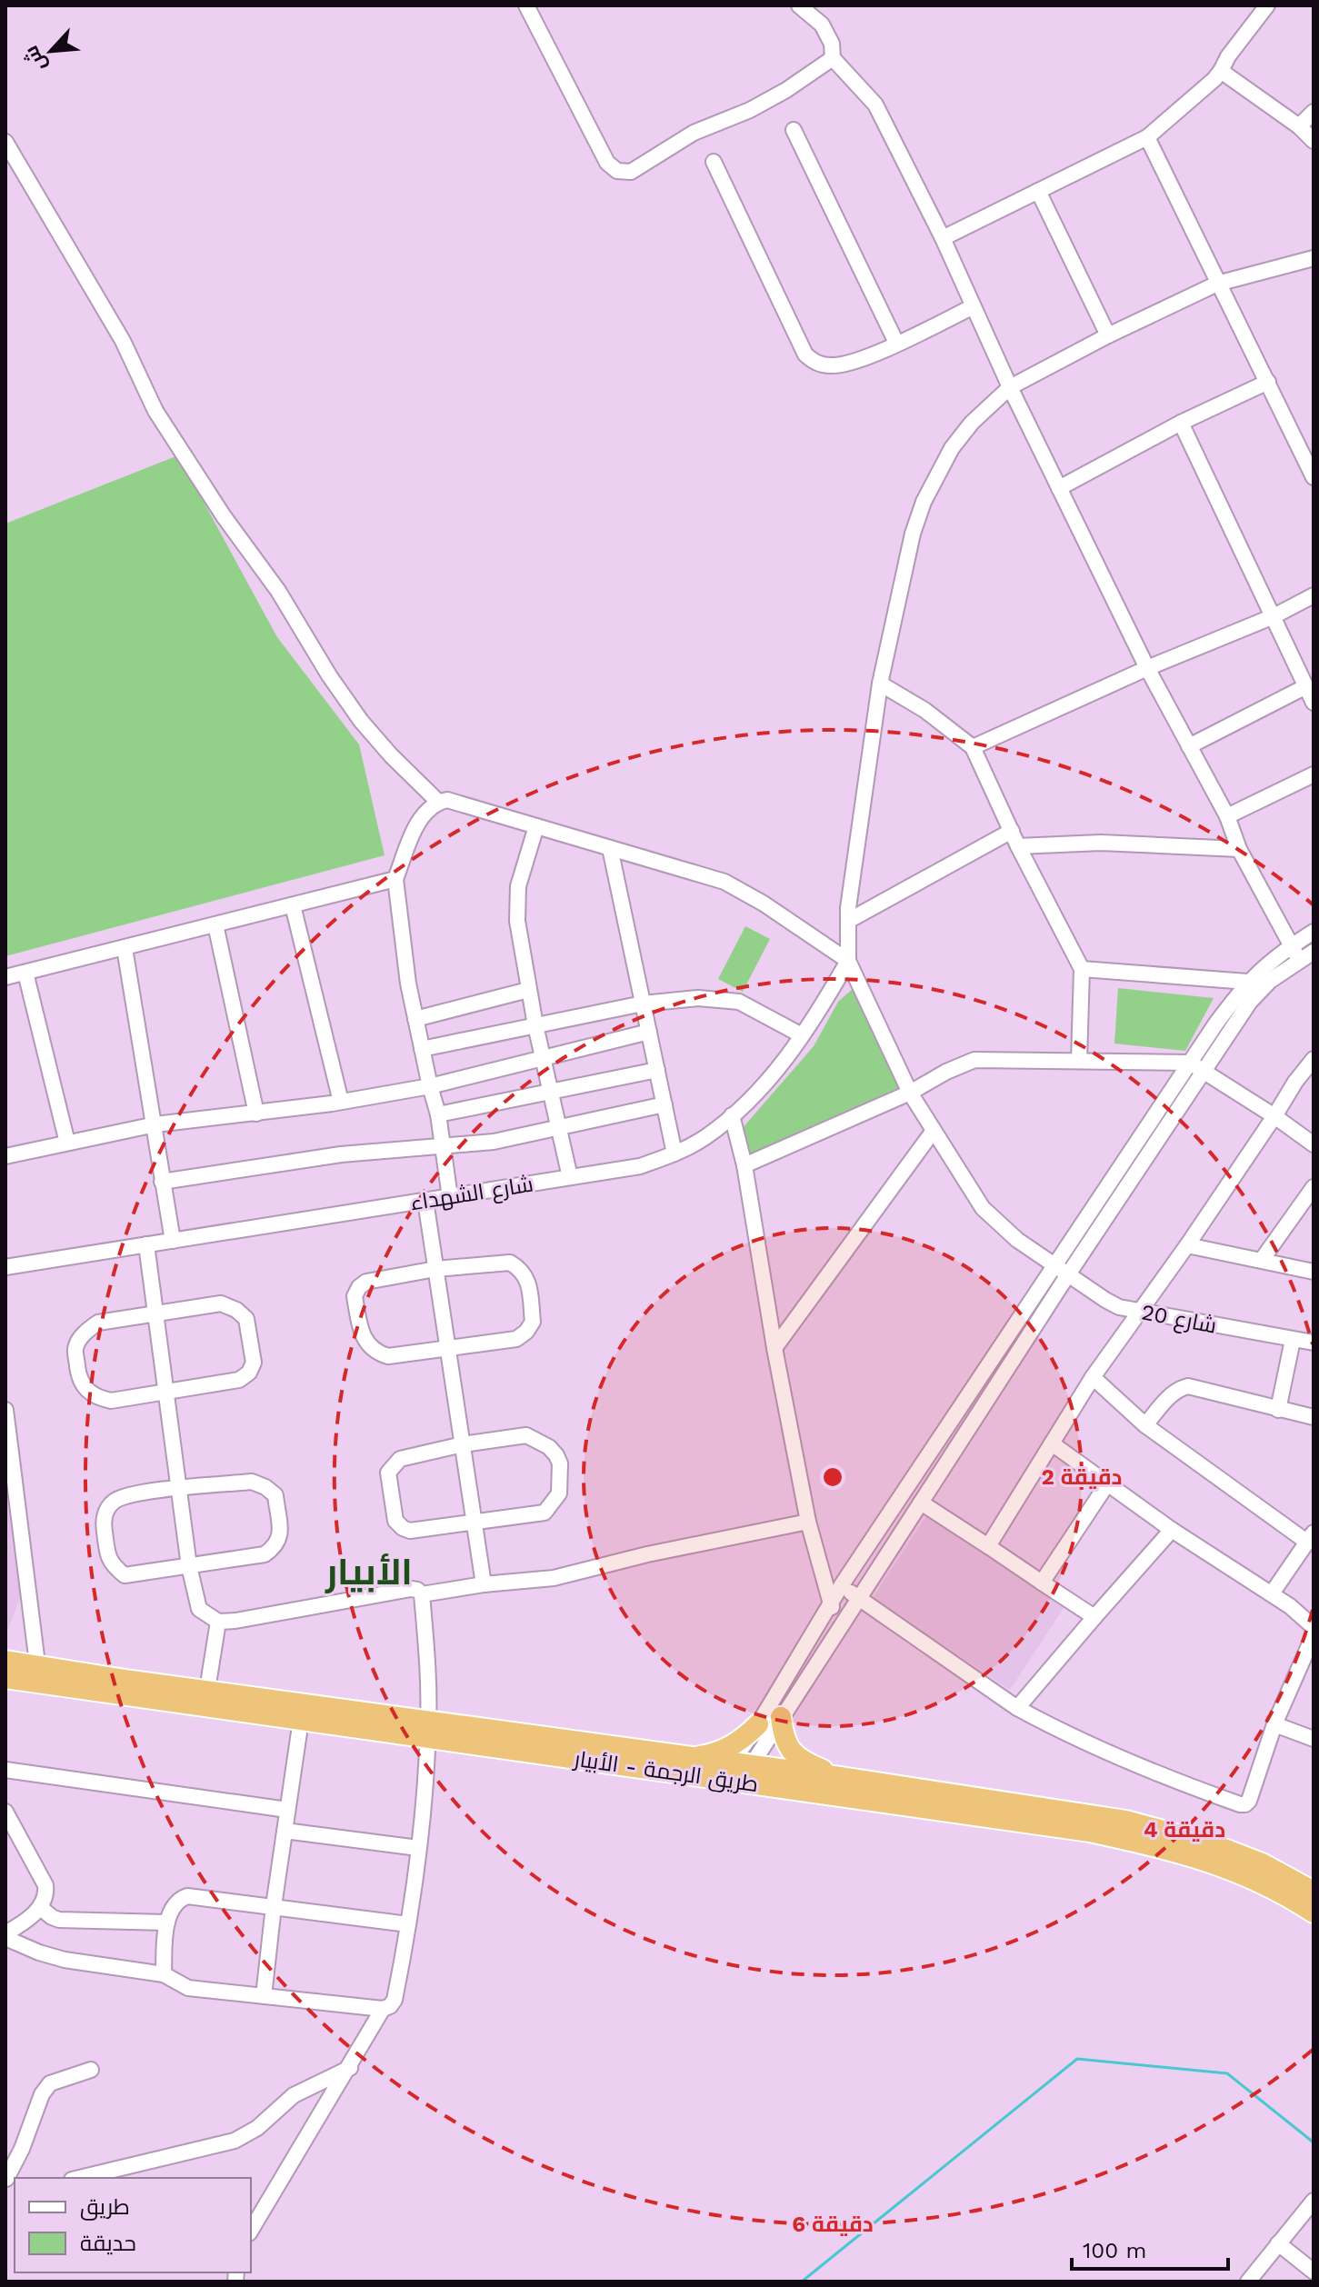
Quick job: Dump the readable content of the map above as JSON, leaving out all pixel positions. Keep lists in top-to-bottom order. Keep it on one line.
{"streets":{"highway":["طريق الرجمة - الأبيار"],"street":["شارع الشهداء","شارع 20"]},"crossings":[["شارع الشهداء","شارع 20"]],"districts":["الأبيار"],"legend":["طريق","حديقة"],"scale_bar":"100 m","north":"bottom left","rings":["2 دقيقة","4 دقيقة","6 دقيقة"]}
